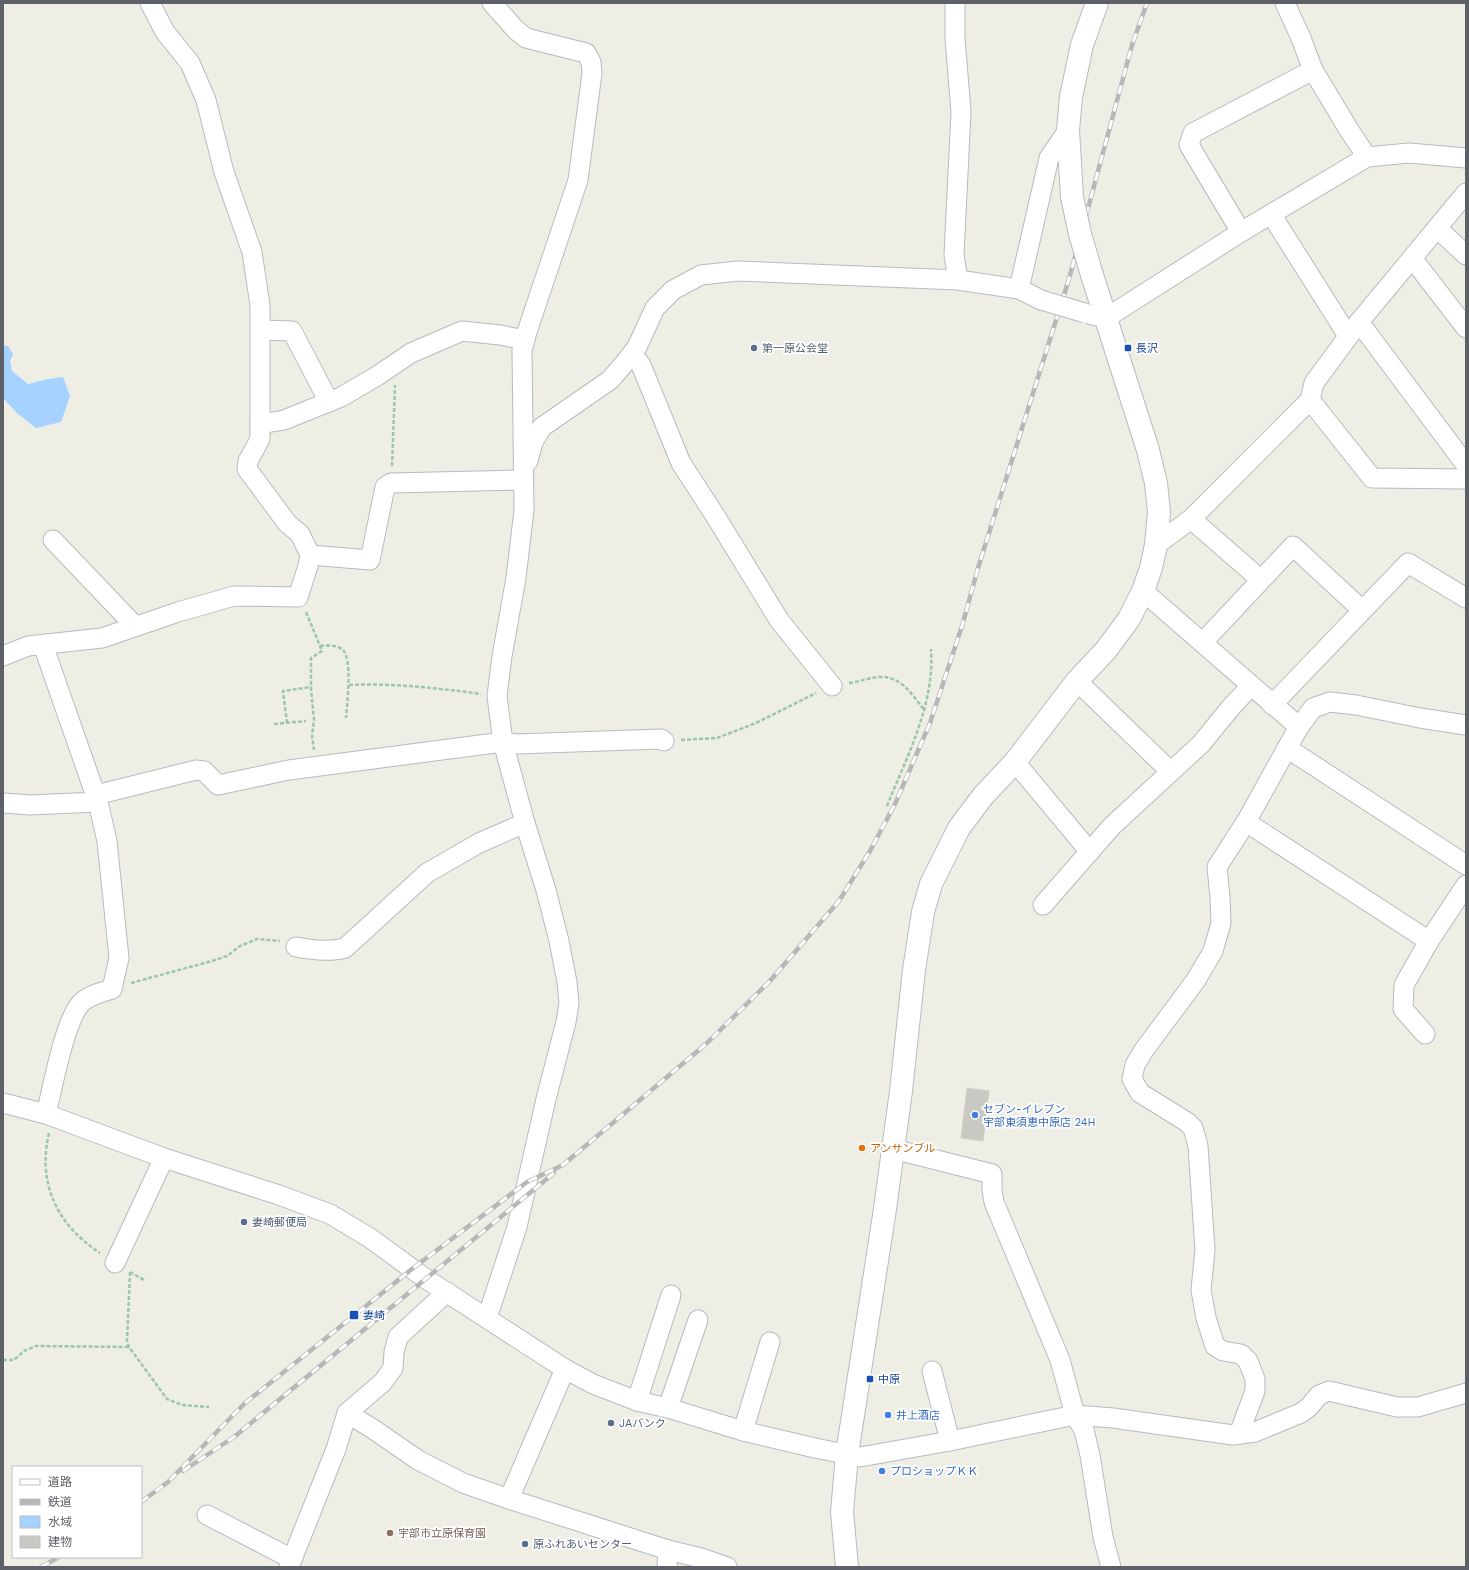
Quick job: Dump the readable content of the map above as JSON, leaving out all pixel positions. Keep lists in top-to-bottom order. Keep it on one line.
{"places":{"other":["第一原公会堂","セブン-イレブン 宇部東須恵中原店 24H","アンサンブル","妻崎郵便局","井上酒店","JAバンク","プロショップＫＫ","宇部市立原保育園","原ふれあいセンター"],"transit":["長沢","妻崎","中原"]},"legend":["道路","鉄道","水域","建物"]}
